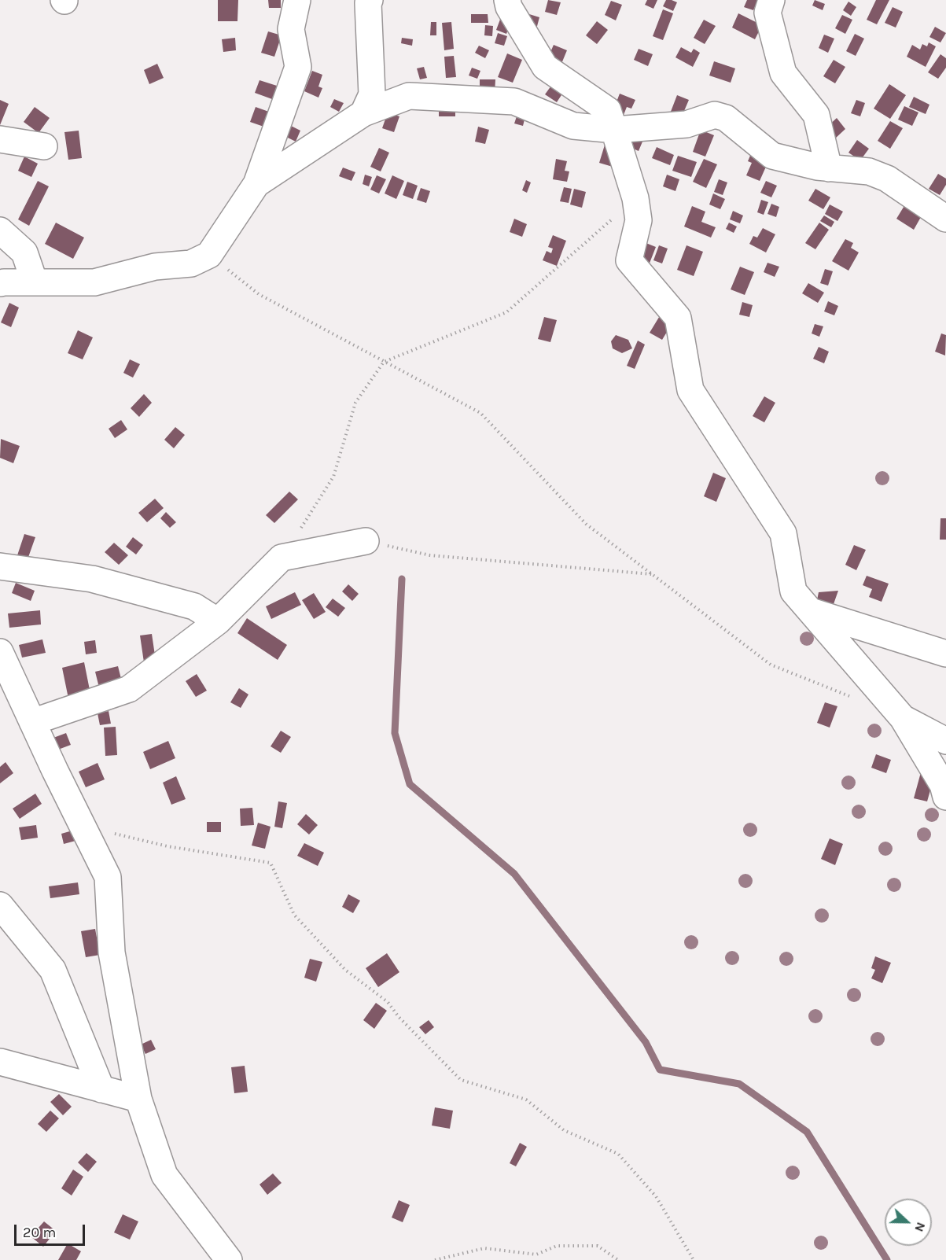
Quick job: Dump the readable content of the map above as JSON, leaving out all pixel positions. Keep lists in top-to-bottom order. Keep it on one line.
{"scale_bar":"20 m","north":"right"}
